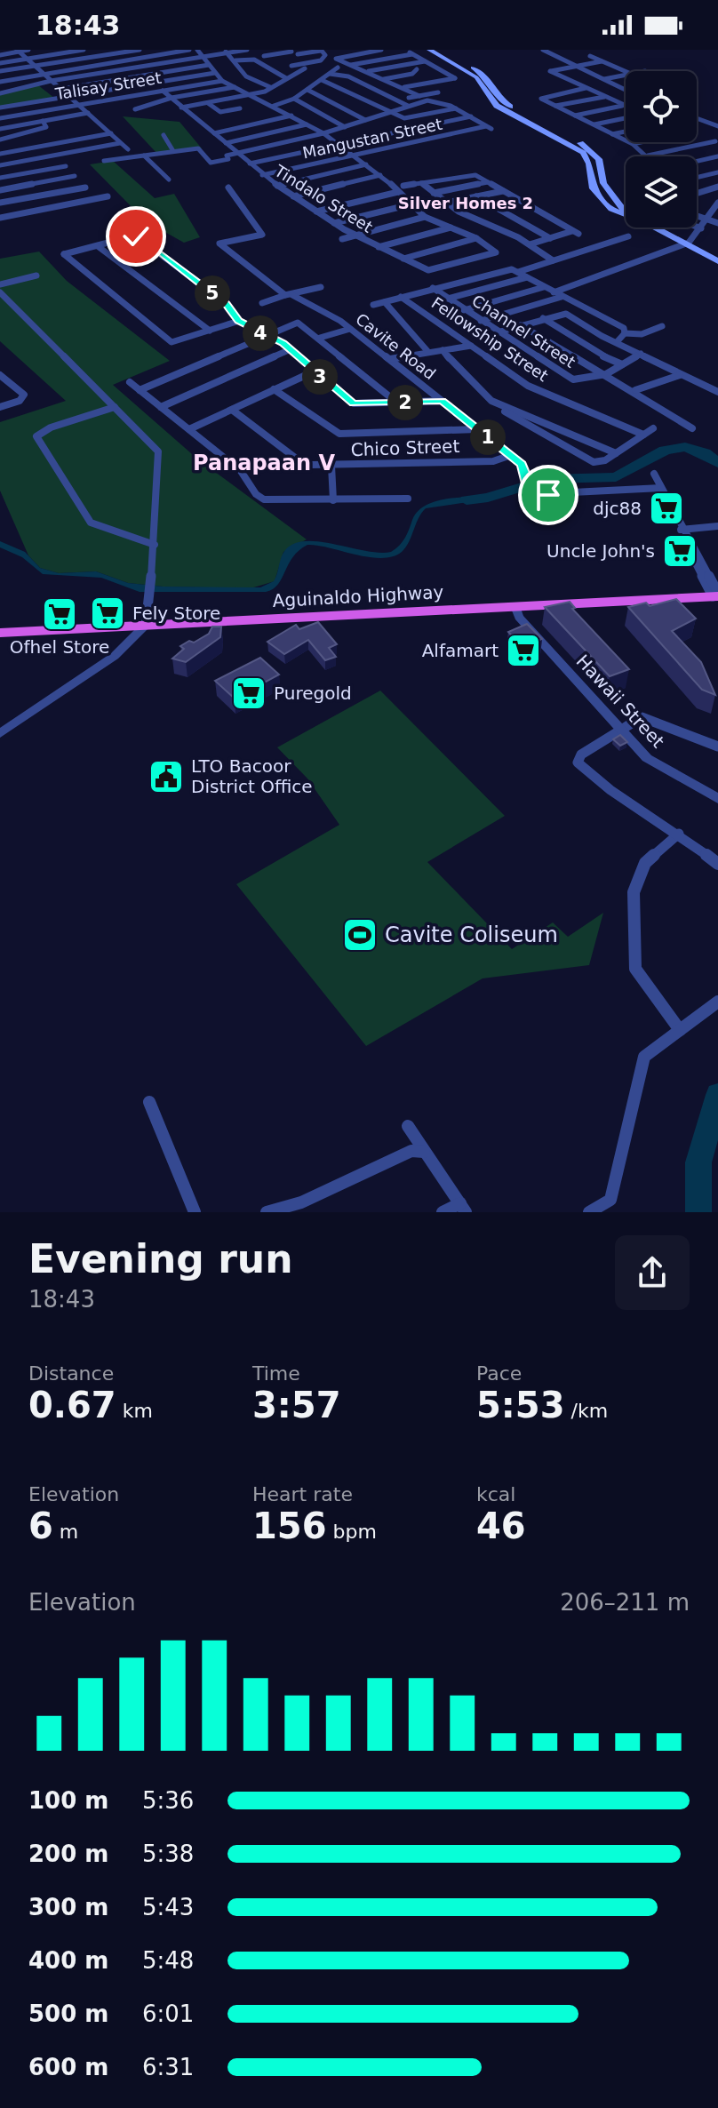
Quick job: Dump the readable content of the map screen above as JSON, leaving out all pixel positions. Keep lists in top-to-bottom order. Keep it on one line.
{"streets":{"highway":["Aguinaldo Highway"],"street":["Talisay Street","Mangustan Street","Tindalo Street","Channel Street","Fellowship Street","Cavite Road","Chico Street","Hawaii Street"]},"crossings":[["Talisay Street","Tindalo Street"],["Mangustan Street","Tindalo Street"],["Cavite Road","Chico Street"],["Aguinaldo Highway","Hawaii Street"]],"districts":["Silver Homes 2","Panapaan V"],"places":{"supermarket":["djc88","Uncle John's","Fely Store","Ofhel Store","Alfamart","Puregold"],"public building":["LTO Bacoor District Office"],"sports":["Cavite Coliseum"]},"page":{"status":"18:43","pins":["5","4","3","2","1"],"heading":["Evening run","18:43"],"stats":[["Distance","0.67 km"],["Time","3:57"],["Pace","5:53 /km"],["Elevation","6 m"],["Heart rate","156 bpm"],["kcal","46"]],"chart":["Elevation","206–211 m"],"list":[{"name":"100 m","note":"5:36"},{"name":"200 m","note":"5:38"},{"name":"300 m","note":"5:43"},{"name":"400 m","note":"5:48"},{"name":"500 m","note":"6:01"},{"name":"600 m","note":"6:31"}]}}
